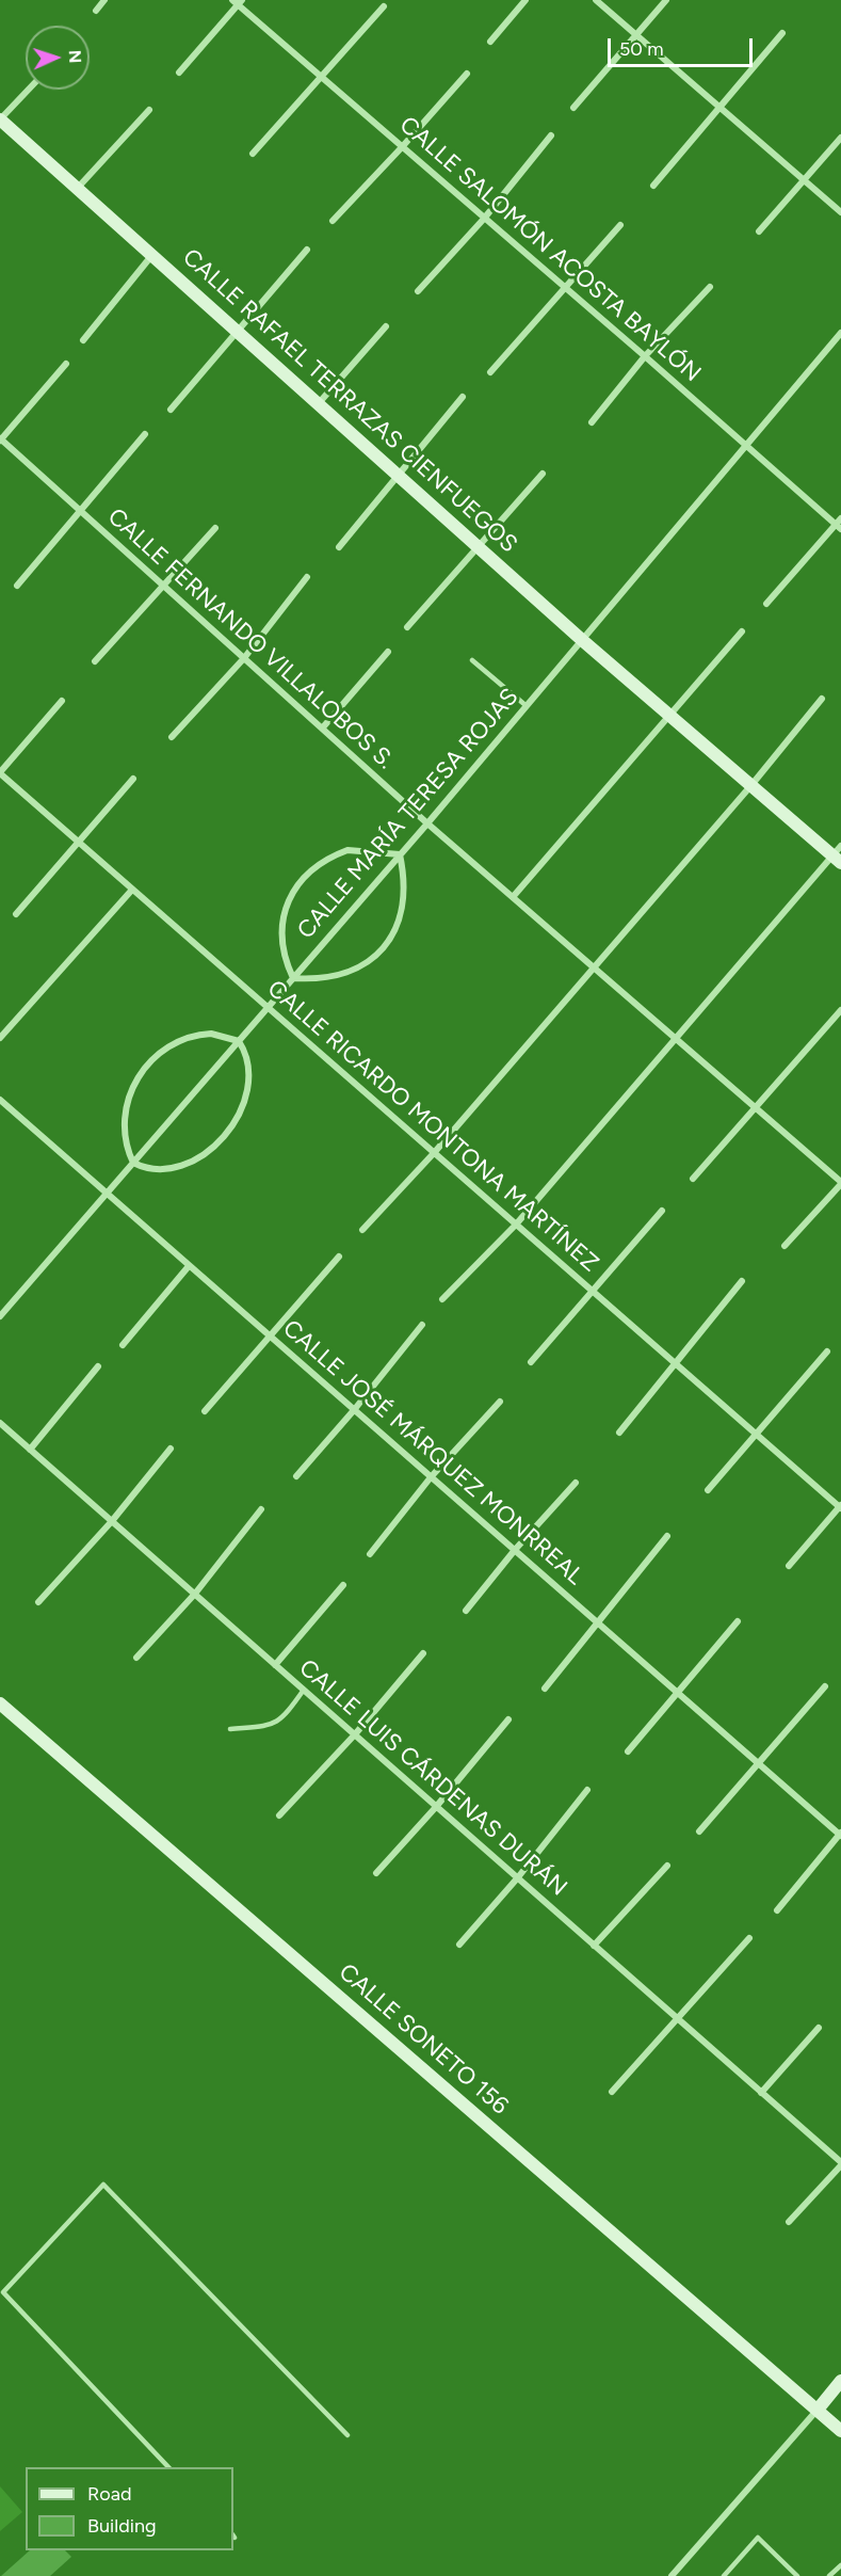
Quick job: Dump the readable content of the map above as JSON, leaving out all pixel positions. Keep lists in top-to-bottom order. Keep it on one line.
{"streets":{"street":["CALLE SALOMÓN ACOSTA BAYLÓN","CALLE RAFAEL TERRAZAS CIENFUEGOS","CALLE FERNANDO VILLALOBOS S.","CALLE MARÍA TERESA ROJAS","CALLE RICARDO MONTONA MARTÍNEZ","CALLE JOSÉ MÁRQUEZ MONRREAL","CALLE LUIS CÁRDENAS DURÁN","CALLE SONETO 156"]},"crossings":[["CALLE SALOMÓN ACOSTA BAYLÓN","CALLE MARÍA TERESA ROJAS"],["CALLE RAFAEL TERRAZAS CIENFUEGOS","CALLE MARÍA TERESA ROJAS"],["CALLE FERNANDO VILLALOBOS S.","CALLE MARÍA TERESA ROJAS"],["CALLE MARÍA TERESA ROJAS","CALLE RICARDO MONTONA MARTÍNEZ"],["CALLE MARÍA TERESA ROJAS","CALLE JOSÉ MÁRQUEZ MONRREAL"]],"legend":["Road","Building"],"scale_bar":"50 m","north":"right"}
